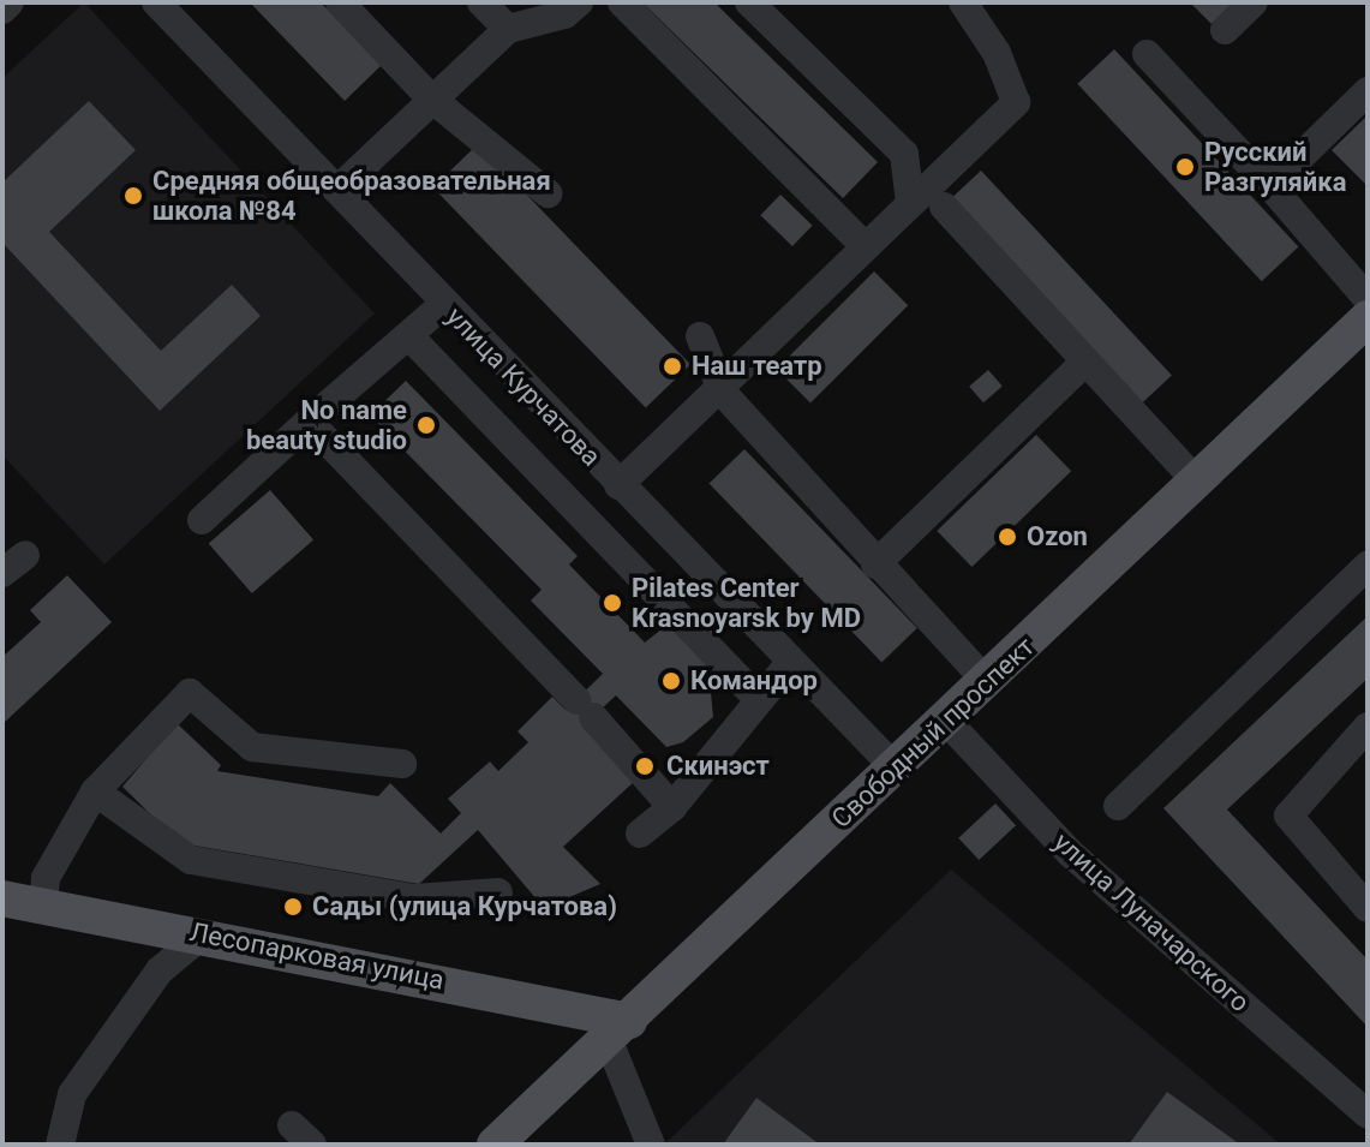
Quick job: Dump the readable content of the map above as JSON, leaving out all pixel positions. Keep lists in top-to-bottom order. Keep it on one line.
{"streets":{"main road":["Свободный проспект","Лесопарковая улица"],"street":["улица Курчатова","улица Луначарского"]},"crossings":[["улица Курчатова","Свободный проспект"],["Свободный проспект","улица Луначарского"],["Свободный проспект","Лесопарковая улица"]],"places":["Русский Разгуляйка","Средняя общеобразовательная школа №84","Наш театр","No name beauty studio","Ozon","Pilates Center Krasnoyarsk by MD","Командор","Скинэст","Сады (улица Курчатова)"]}
